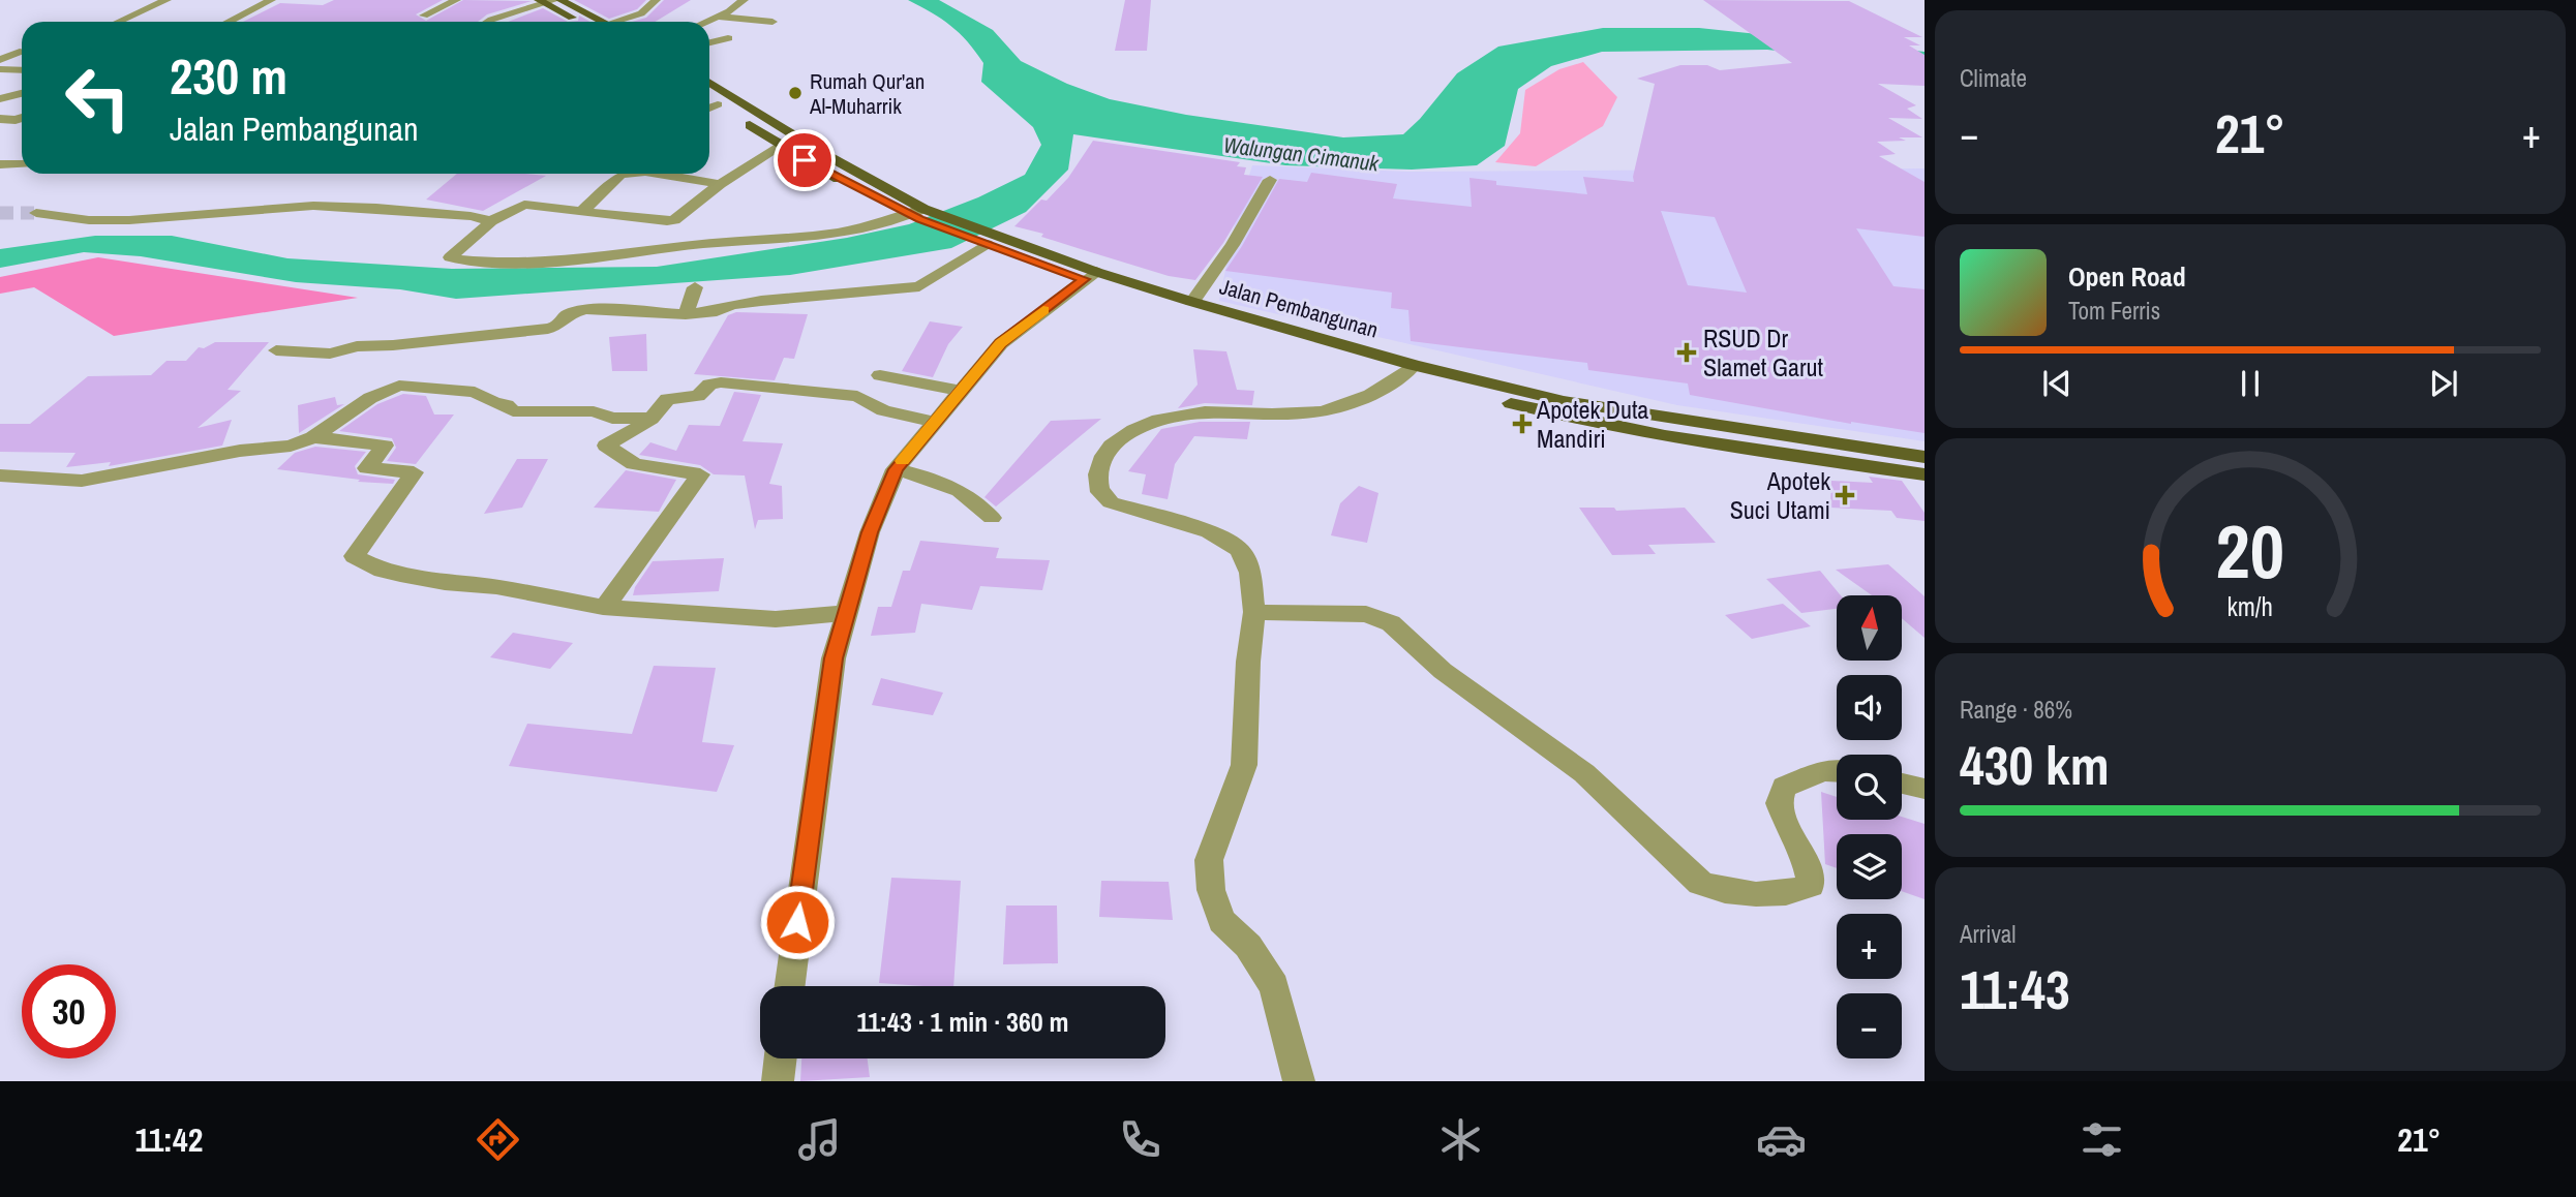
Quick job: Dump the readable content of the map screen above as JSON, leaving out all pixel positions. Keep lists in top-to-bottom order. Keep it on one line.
{"streets":{"main road":["Jalan Pembangunan"]},"water":["Walungan Cimanuk"],"places":{"other":["Rumah Qur'an Al-Muharrik"],"health":["RSUD Dr Slamet Garut","Apotek Duta Mandiri","Apotek Suci Utami"]},"north":"top","page":{"tile":["Climate",["Range · 86%","430 km"],["Arrival","11:43"]],"turn":["230 m","Jalan Pembangunan"],"heat":["−","21°","+"],"song":["Open Road","Tom Ferris"],"map_buttons":["+","−"],"limit":"30","trip":"11:43 · 1 min · 360 m","tabs":["11:42","21°"],"gauge":["20","km/h"]}}
